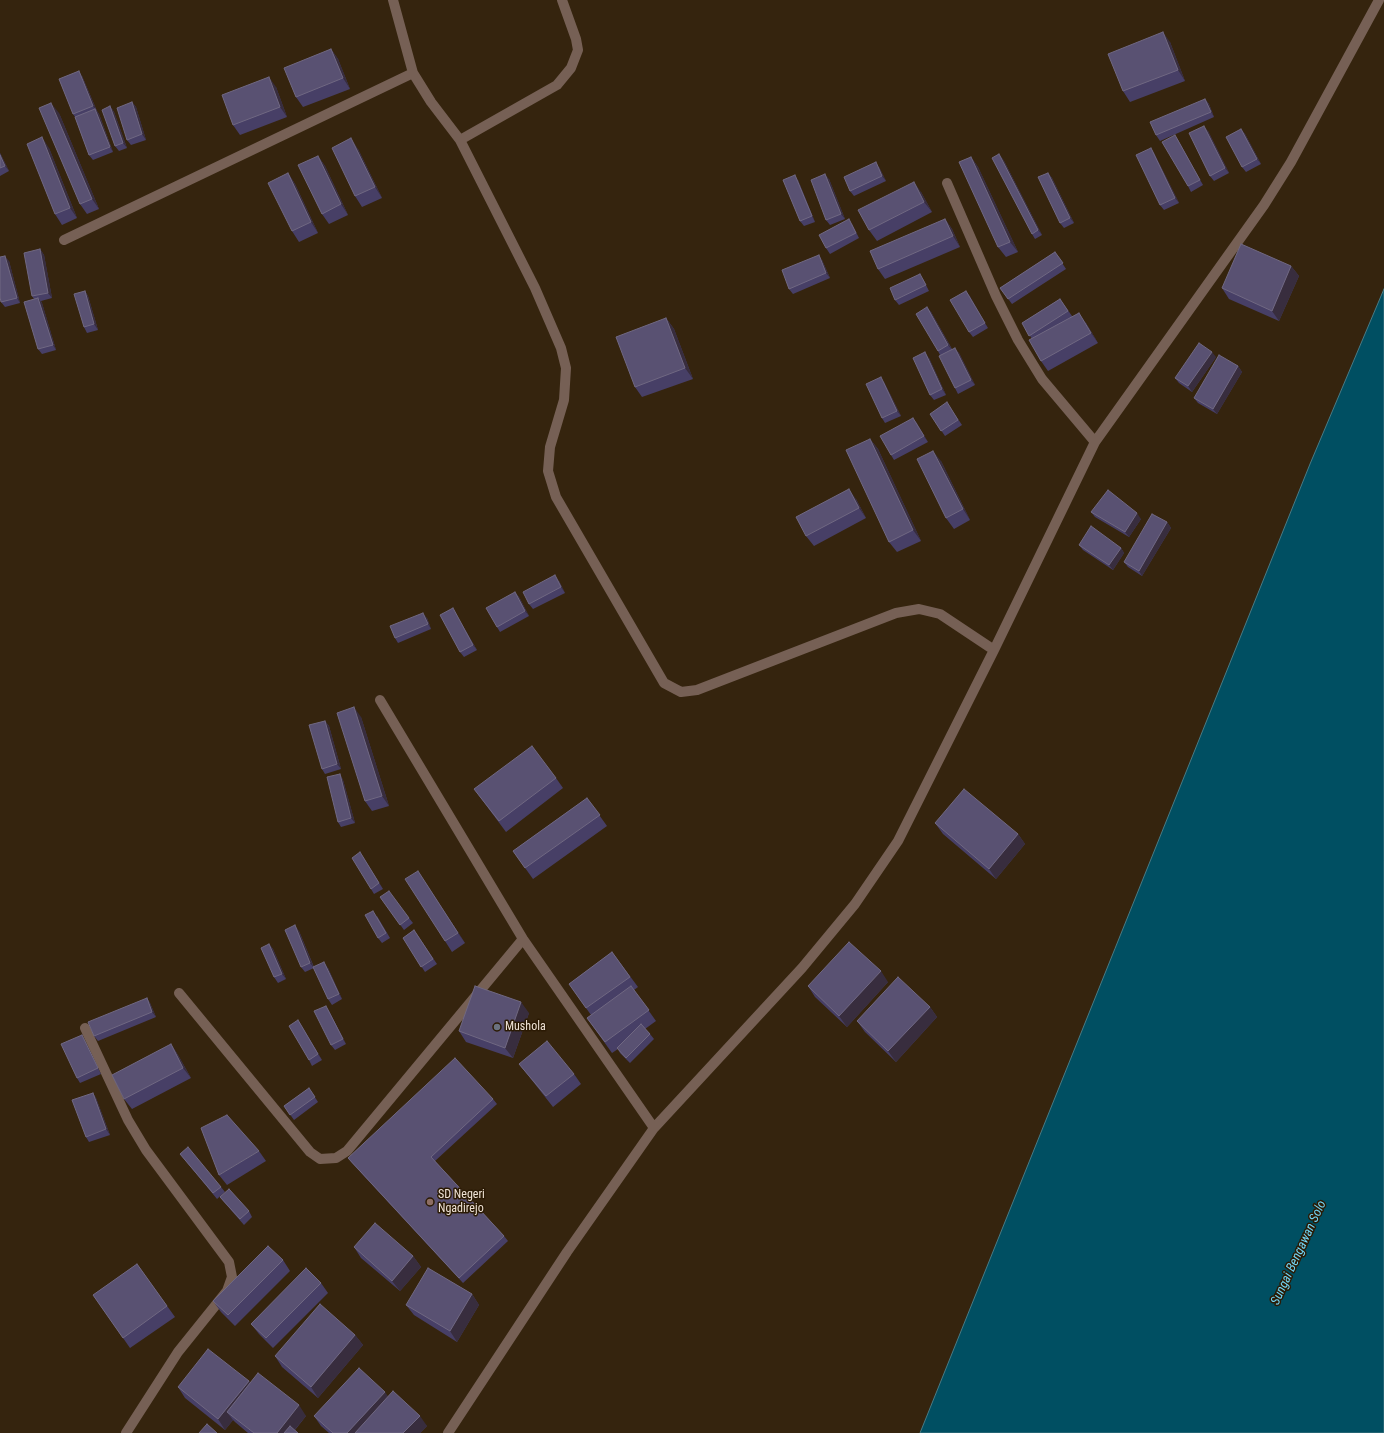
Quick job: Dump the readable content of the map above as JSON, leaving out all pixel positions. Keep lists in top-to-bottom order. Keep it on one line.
{"water":["Sungai Bengawan Solo"],"places":["Mushola","SD Negeri Ngadirejo"]}
